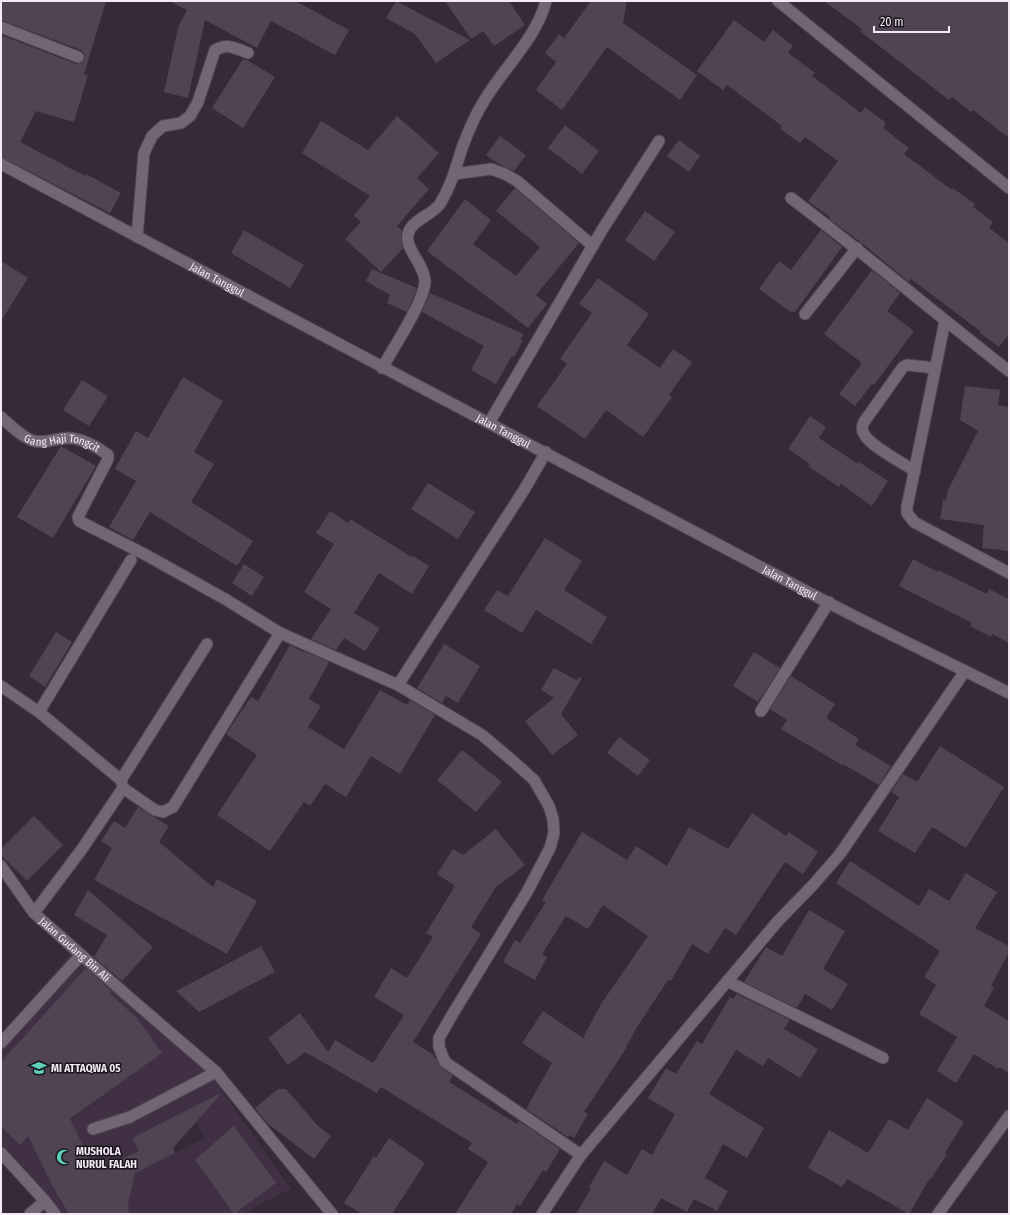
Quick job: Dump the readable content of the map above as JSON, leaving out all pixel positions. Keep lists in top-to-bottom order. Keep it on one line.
{"streets":{"street":["Jalan Tanggul","Gang Haji Tongcit","Jalan Gudang Bin Ali"]},"places":{"school or university":["MI ATTAQWA 05"],"mosque":["MUSHOLA NURUL FALAH"]},"scale_bar":"20 m"}
